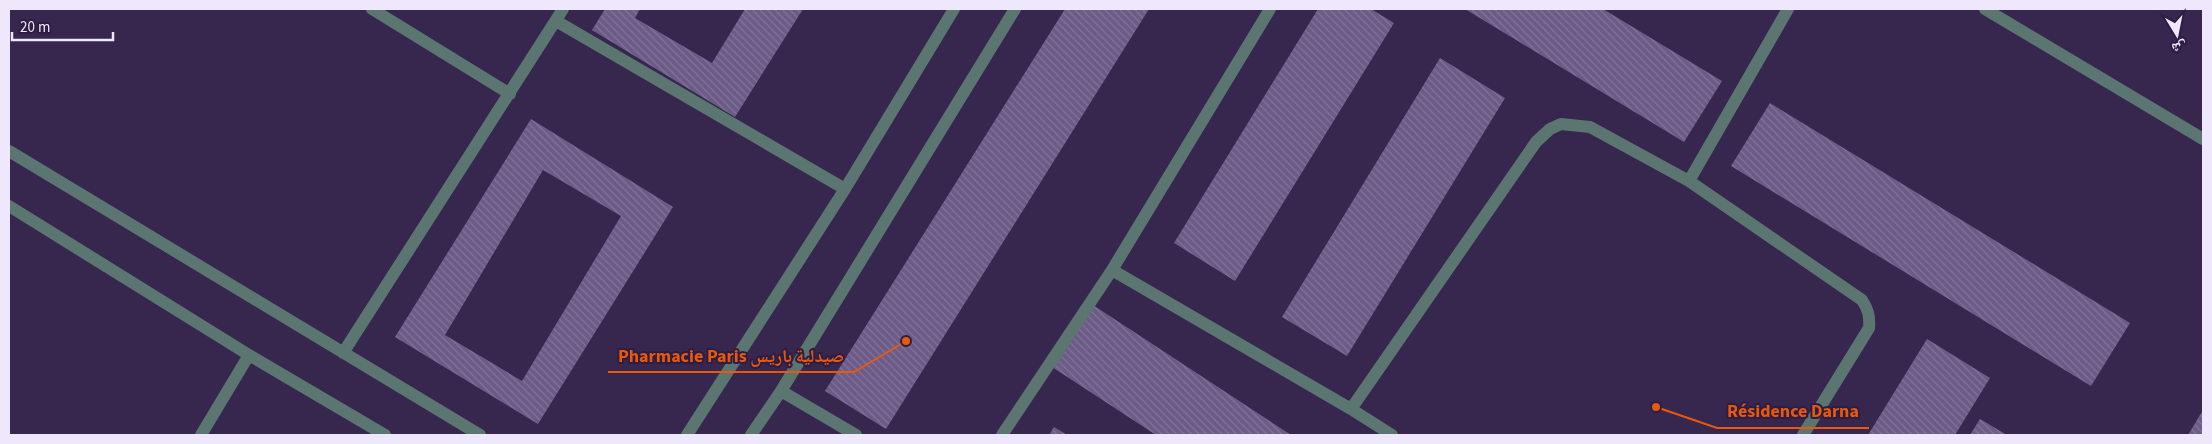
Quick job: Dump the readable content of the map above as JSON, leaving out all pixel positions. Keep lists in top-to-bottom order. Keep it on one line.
{"places":["Pharmacie Paris صيدلية باريس","Résidence Darna"],"scale_bar":"20 m","north":"bottom"}
